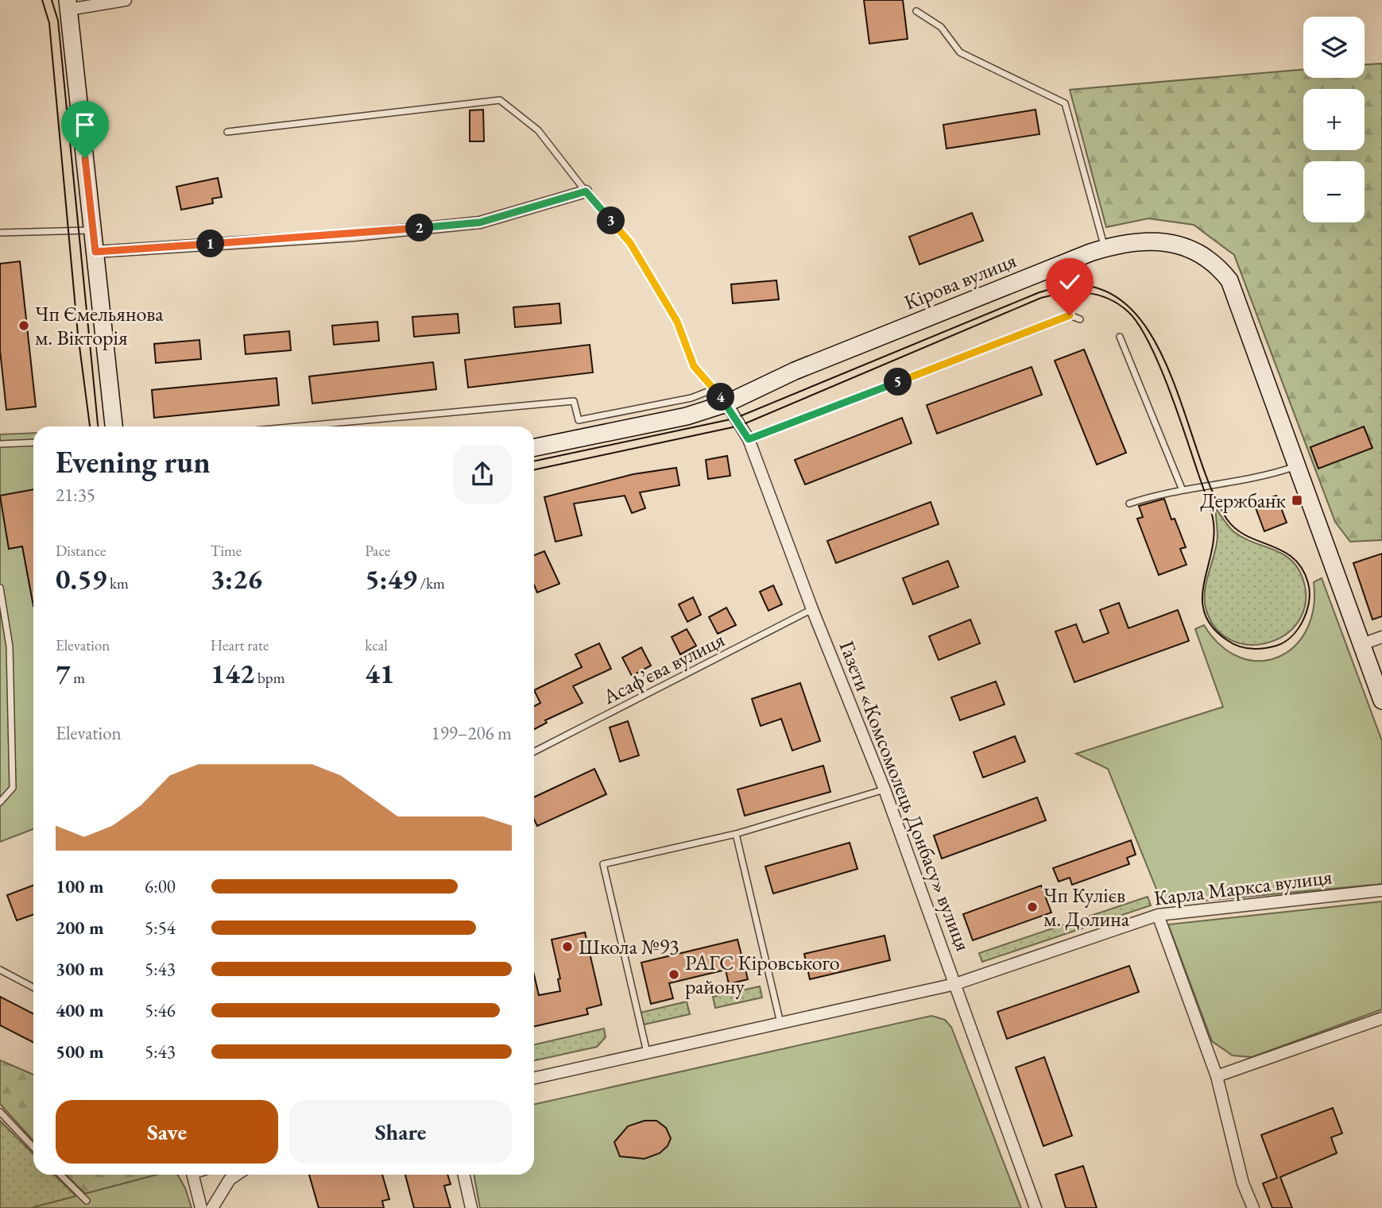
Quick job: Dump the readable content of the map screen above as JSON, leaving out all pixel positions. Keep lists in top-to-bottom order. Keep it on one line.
{"streets":{"main road":["Кірова вулиця"],"street":["Газети «Комсомолець Донбасу» вулиця","Карла Маркса вулиця"],"lane":["Асаф’єва вулиця"]},"crossings":[["Кірова вулиця","Газети «Комсомолець Донбасу» вулиця"],["Асаф’єва вулиця","Газети «Комсомолець Донбасу» вулиця"],["Газети «Комсомолець Донбасу» вулиця","Карла Маркса вулиця"]],"places":{"other":["Чп Ємельянова м. Вікторія","Чп Кулієв м. Долина","Школа №93","РАГС Кіровського району"],"transit":["Держбанк"]},"page":{"map_buttons":["+","−"],"pins":["3","2","1","5","4"],"heading":["Evening run","21:35"],"stats":[["Distance","0.59 km"],["Time","3:26"],["Pace","5:49 /km"],["Elevation","7 m"],["Heart rate","142 bpm"],["kcal","41"]],"chart":["Elevation","199–206 m"],"list":[{"name":"100 m","note":"6:00"},{"name":"200 m","note":"5:54"},{"name":"300 m","note":"5:43"},{"name":"400 m","note":"5:46"},{"name":"500 m","note":"5:43"}],"buttons":["Save","Share"]}}
